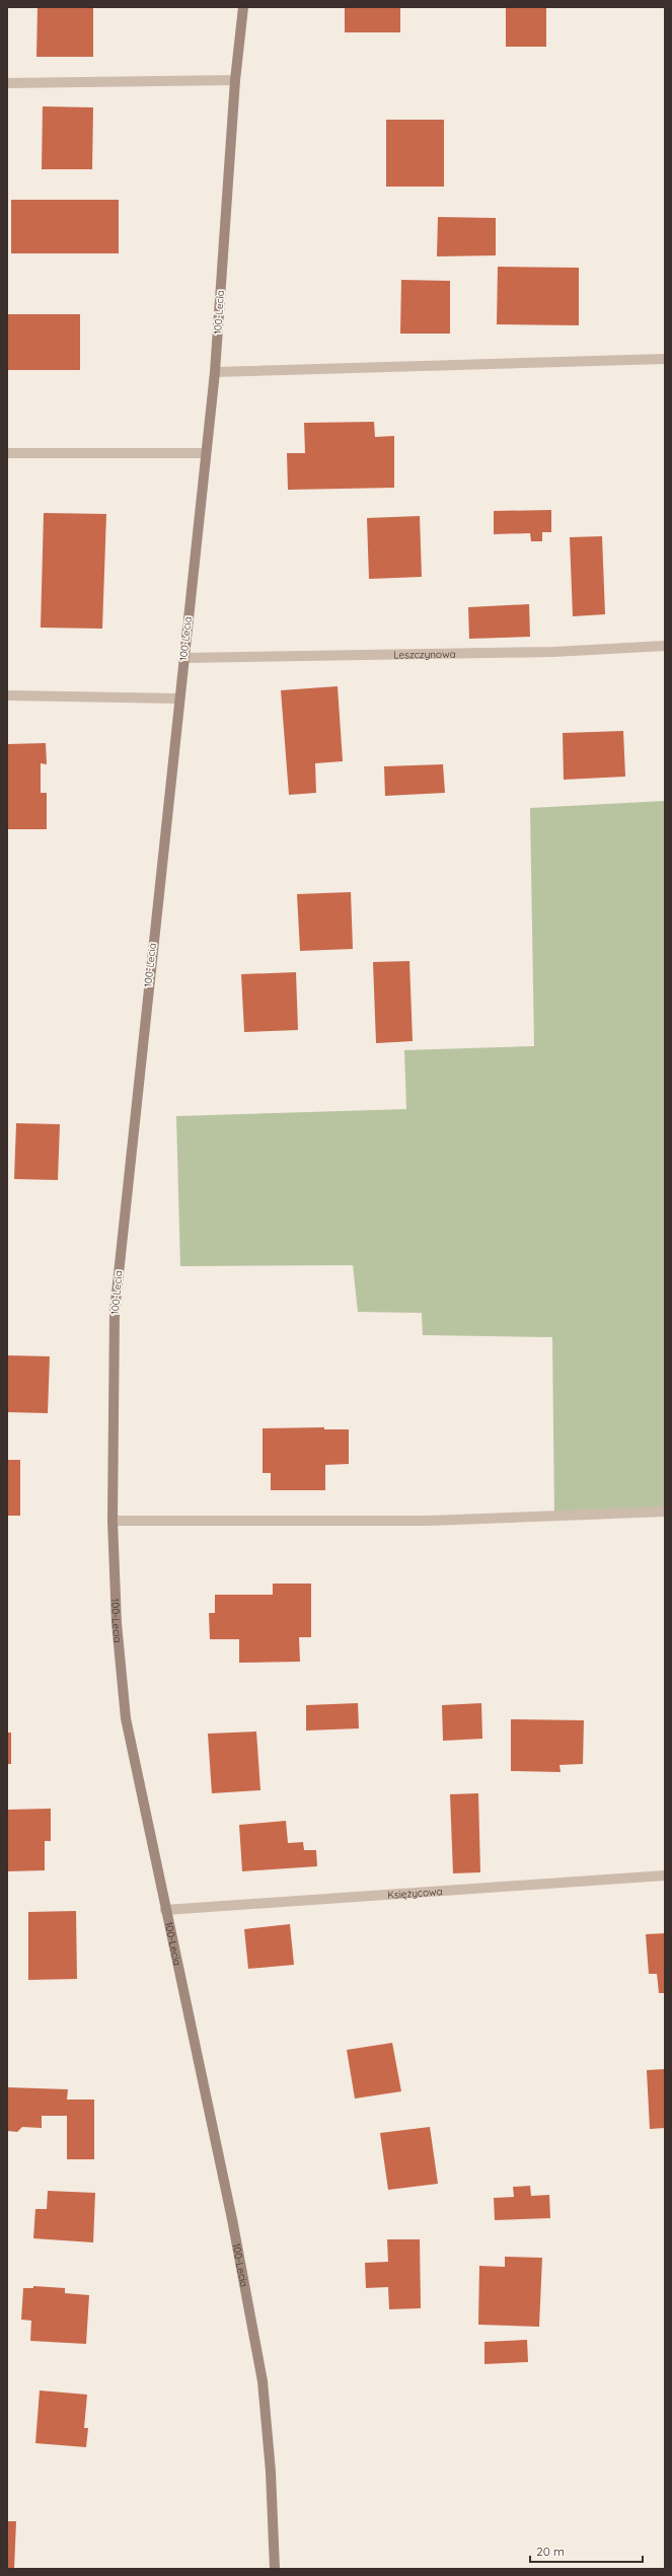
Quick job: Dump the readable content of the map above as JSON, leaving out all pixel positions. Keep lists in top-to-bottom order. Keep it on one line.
{"streets":{"street":["100-Lecia","Leszczynowa","Księżycowa"]},"crossings":[["100-Lecia","Leszczynowa"],["100-Lecia","Księżycowa"]],"scale_bar":"20 m"}
